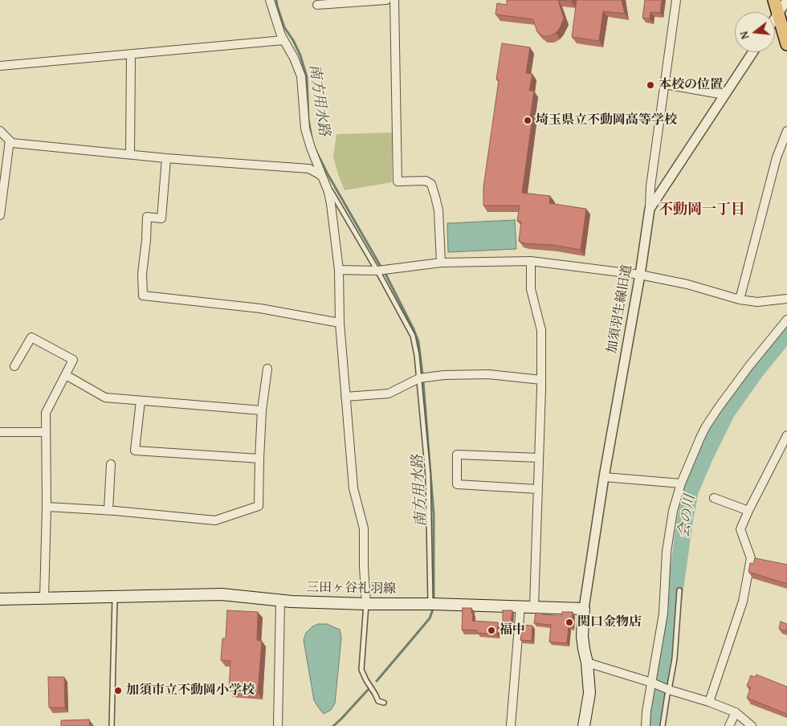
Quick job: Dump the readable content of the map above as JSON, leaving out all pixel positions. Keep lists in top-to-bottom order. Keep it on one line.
{"streets":{"main road":["三田ヶ谷礼羽線"],"street":["加須羽生線旧道"]},"crossings":[["加須羽生線旧道","三田ヶ谷礼羽線"]],"districts":["不動岡一丁目"],"water":["南方用水路","会の川"],"places":["本校の位置","埼玉県立不動岡高等学校","関口金物店","福中","加須市立不動岡小学校"],"north":"left"}
